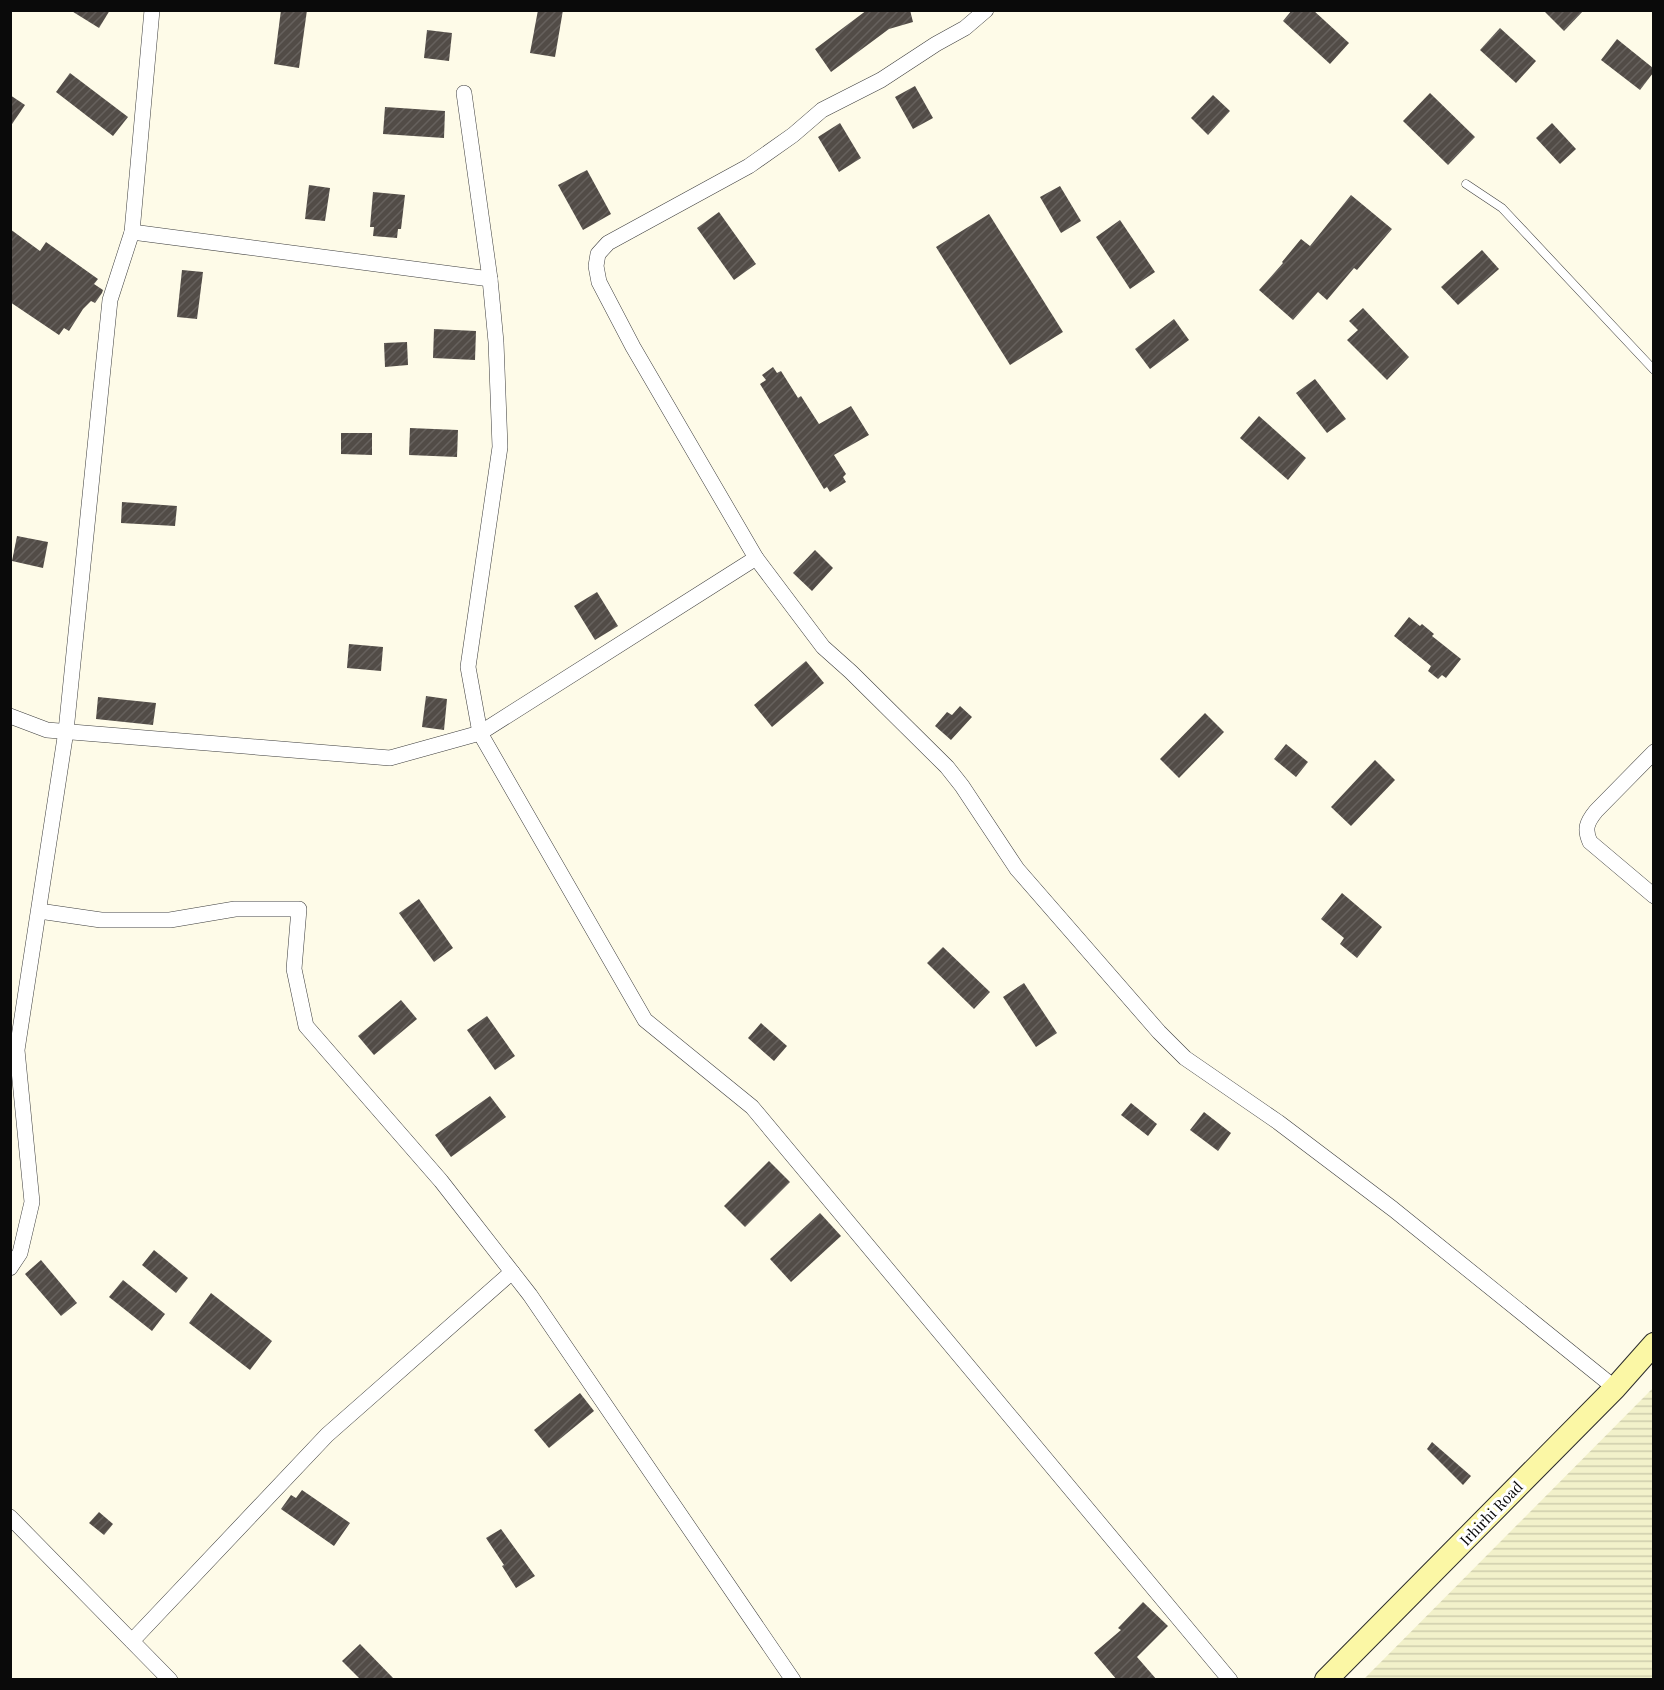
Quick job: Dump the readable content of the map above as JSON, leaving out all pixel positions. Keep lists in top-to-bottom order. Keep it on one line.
{"streets":{"street":["Irhirhi Road"]}}
